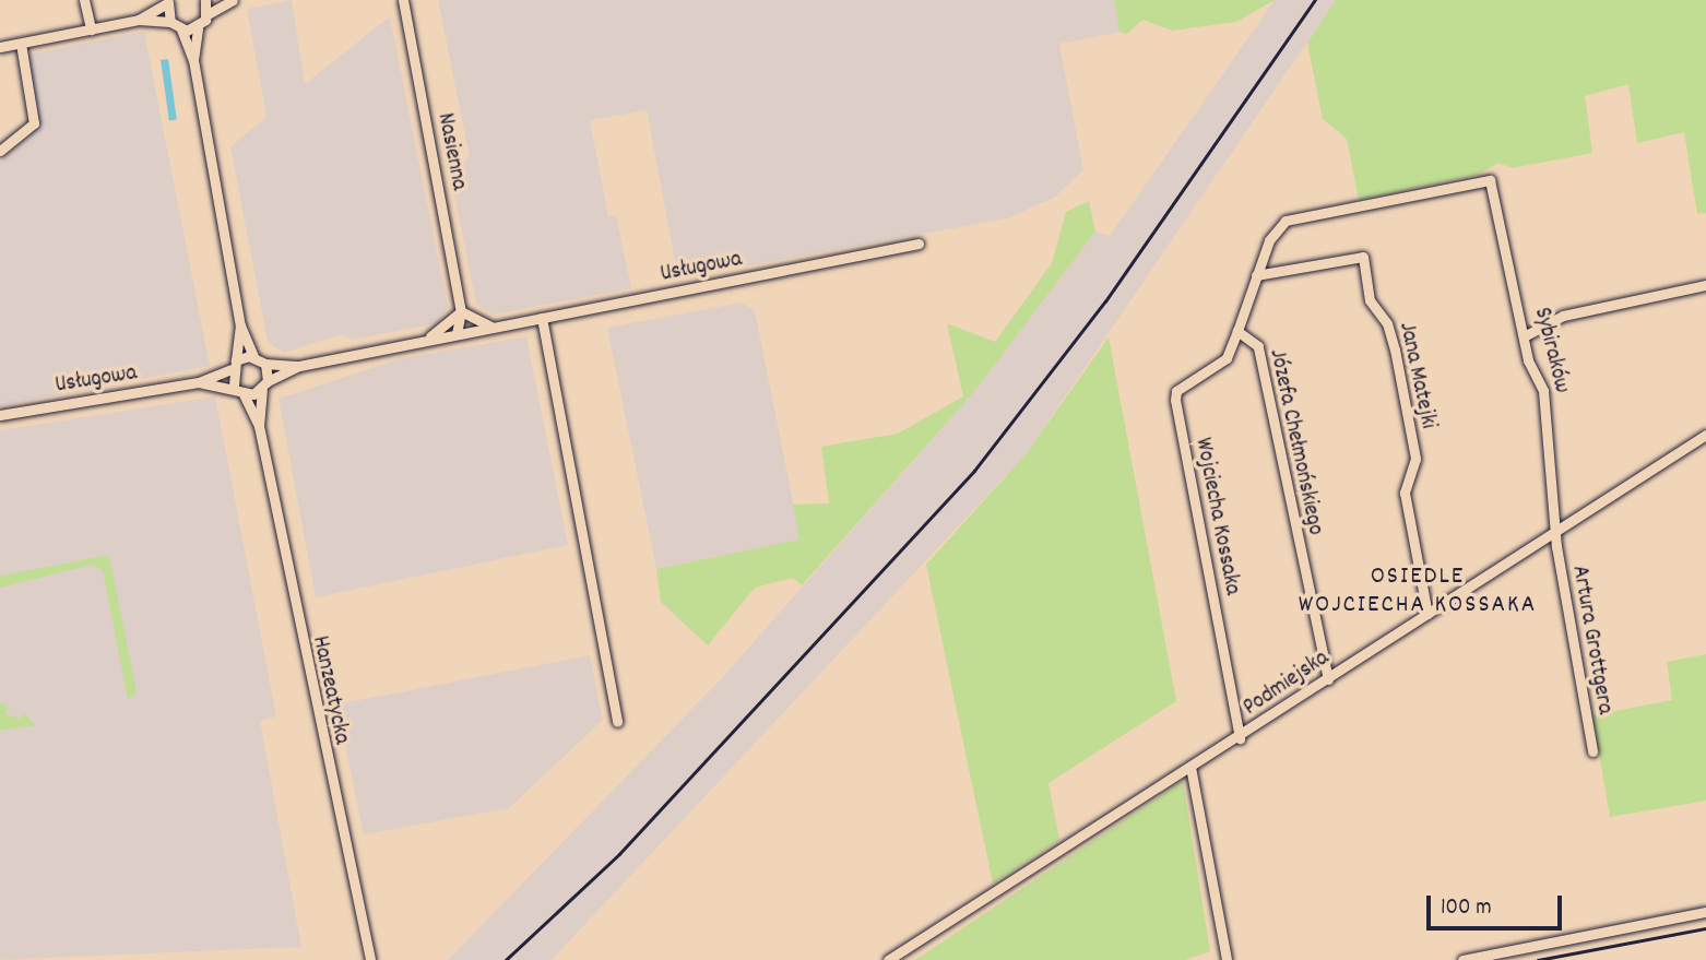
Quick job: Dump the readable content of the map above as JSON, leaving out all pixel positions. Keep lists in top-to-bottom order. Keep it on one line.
{"streets":{"street":["Nasienna","Usługowa","Sybiraków","Jana Matejki","Józefa Chełmońskiego","Wojciecha Kossaka","Artura Grottgera","Podmiejska","Hanzeatycka"]},"crossings":[["Nasienna","Usługowa"],["Usługowa","Hanzeatycka"],["Sybiraków","Józefa Chełmońskiego"],["Sybiraków","Artura Grottgera"],["Sybiraków","Podmiejska"],["Jana Matejki","Józefa Chełmońskiego"],["Jana Matejki","Podmiejska"],["Józefa Chełmońskiego","Wojciecha Kossaka"],["Józefa Chełmońskiego","Podmiejska"],["Wojciecha Kossaka","Podmiejska"],["Artura Grottgera","Podmiejska"]],"districts":["OSIEDLE WOJCIECHA KOSSAKA"],"scale_bar":"100 m"}
